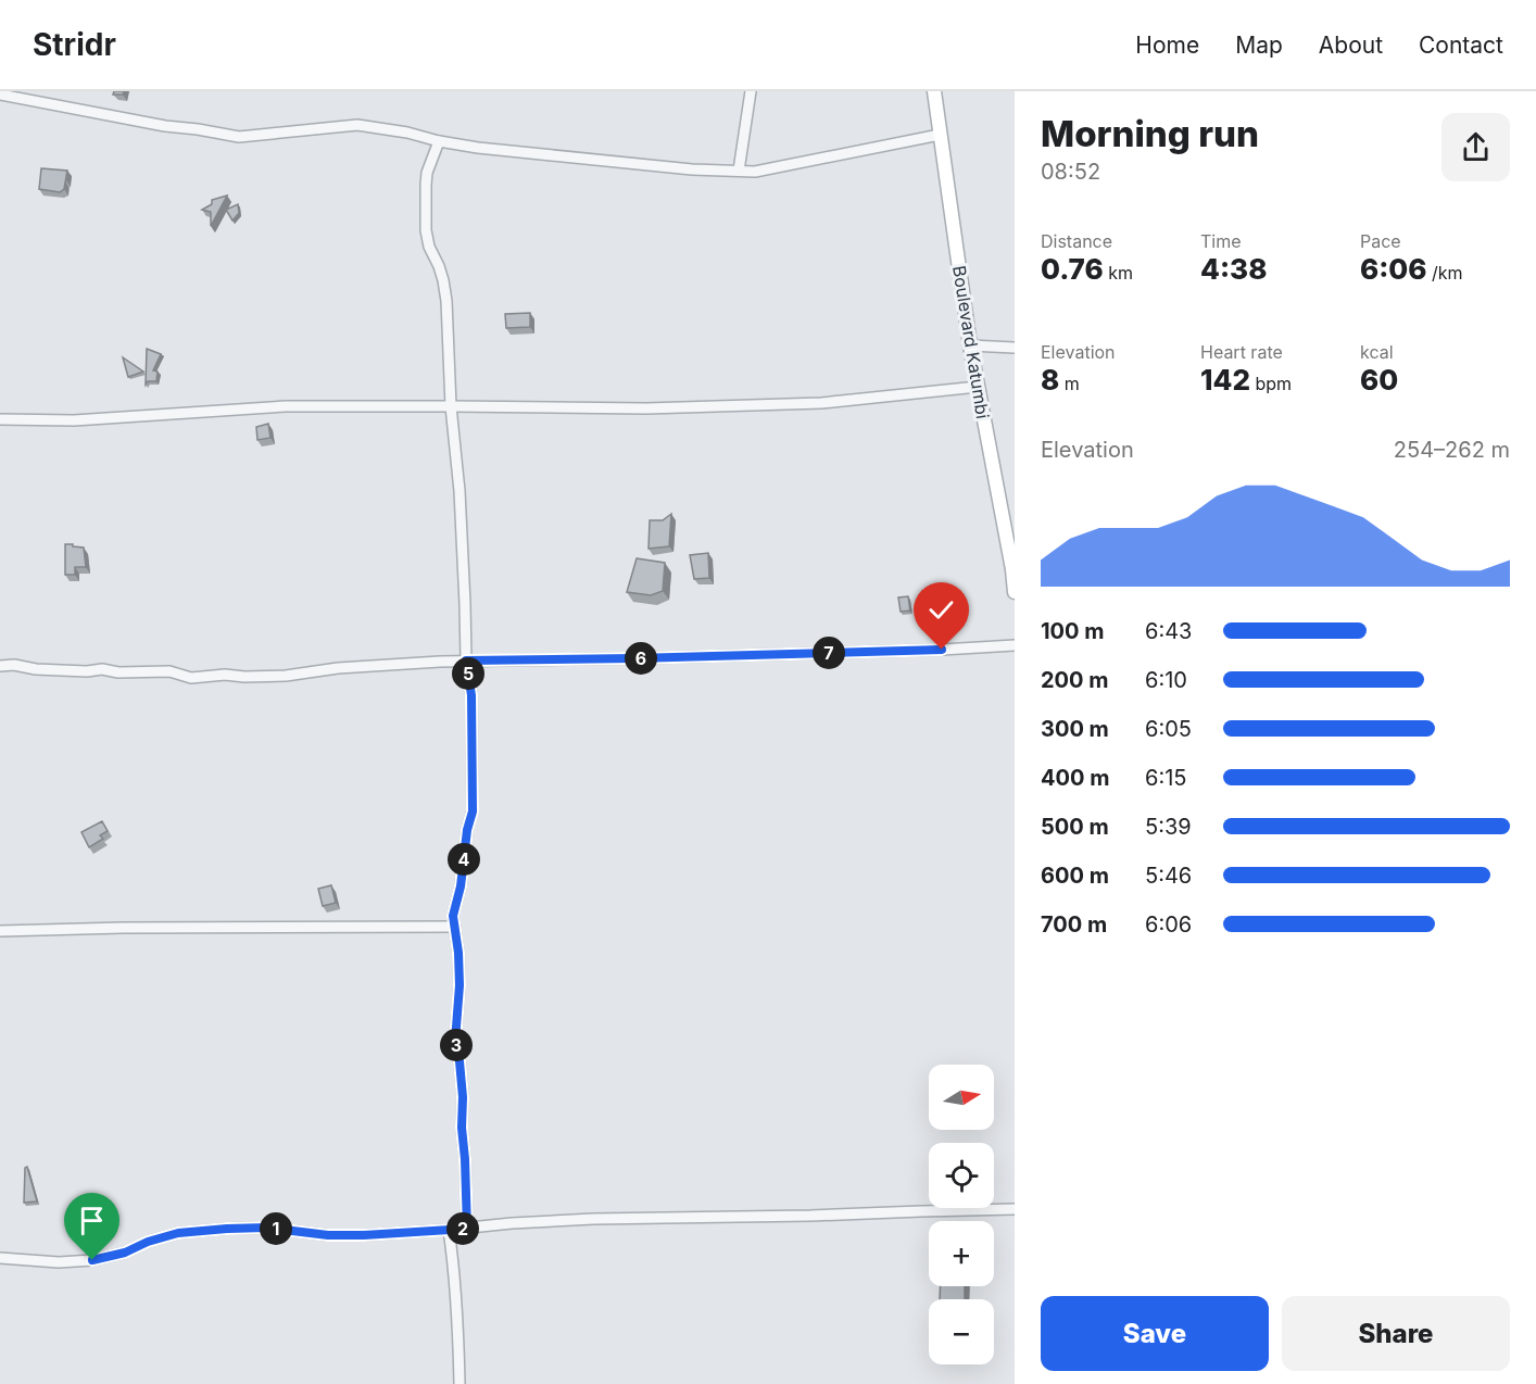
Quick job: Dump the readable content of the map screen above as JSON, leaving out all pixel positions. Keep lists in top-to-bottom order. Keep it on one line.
{"streets":{"street":["Boulevard Katumbi"]},"north":"right","page":{"header":"Stridr","nav":["Home","Map","About","Contact"],"heading":["Morning run","08:52"],"stats":[["Distance","0.76 km"],["Time","4:38"],["Pace","6:06 /km"],["Elevation","8 m"],["Heart rate","142 bpm"],["kcal","60"]],"chart":["Elevation","254–262 m"],"list":[{"name":"100 m","note":"6:43"},{"name":"200 m","note":"6:10"},{"name":"300 m","note":"6:05"},{"name":"400 m","note":"6:15"},{"name":"500 m","note":"5:39"},{"name":"600 m","note":"5:46"},{"name":"700 m","note":"6:06"}],"pins":["7","6","5","4","3","1","2"],"map_buttons":["+","−"],"buttons":["Save","Share"]}}
